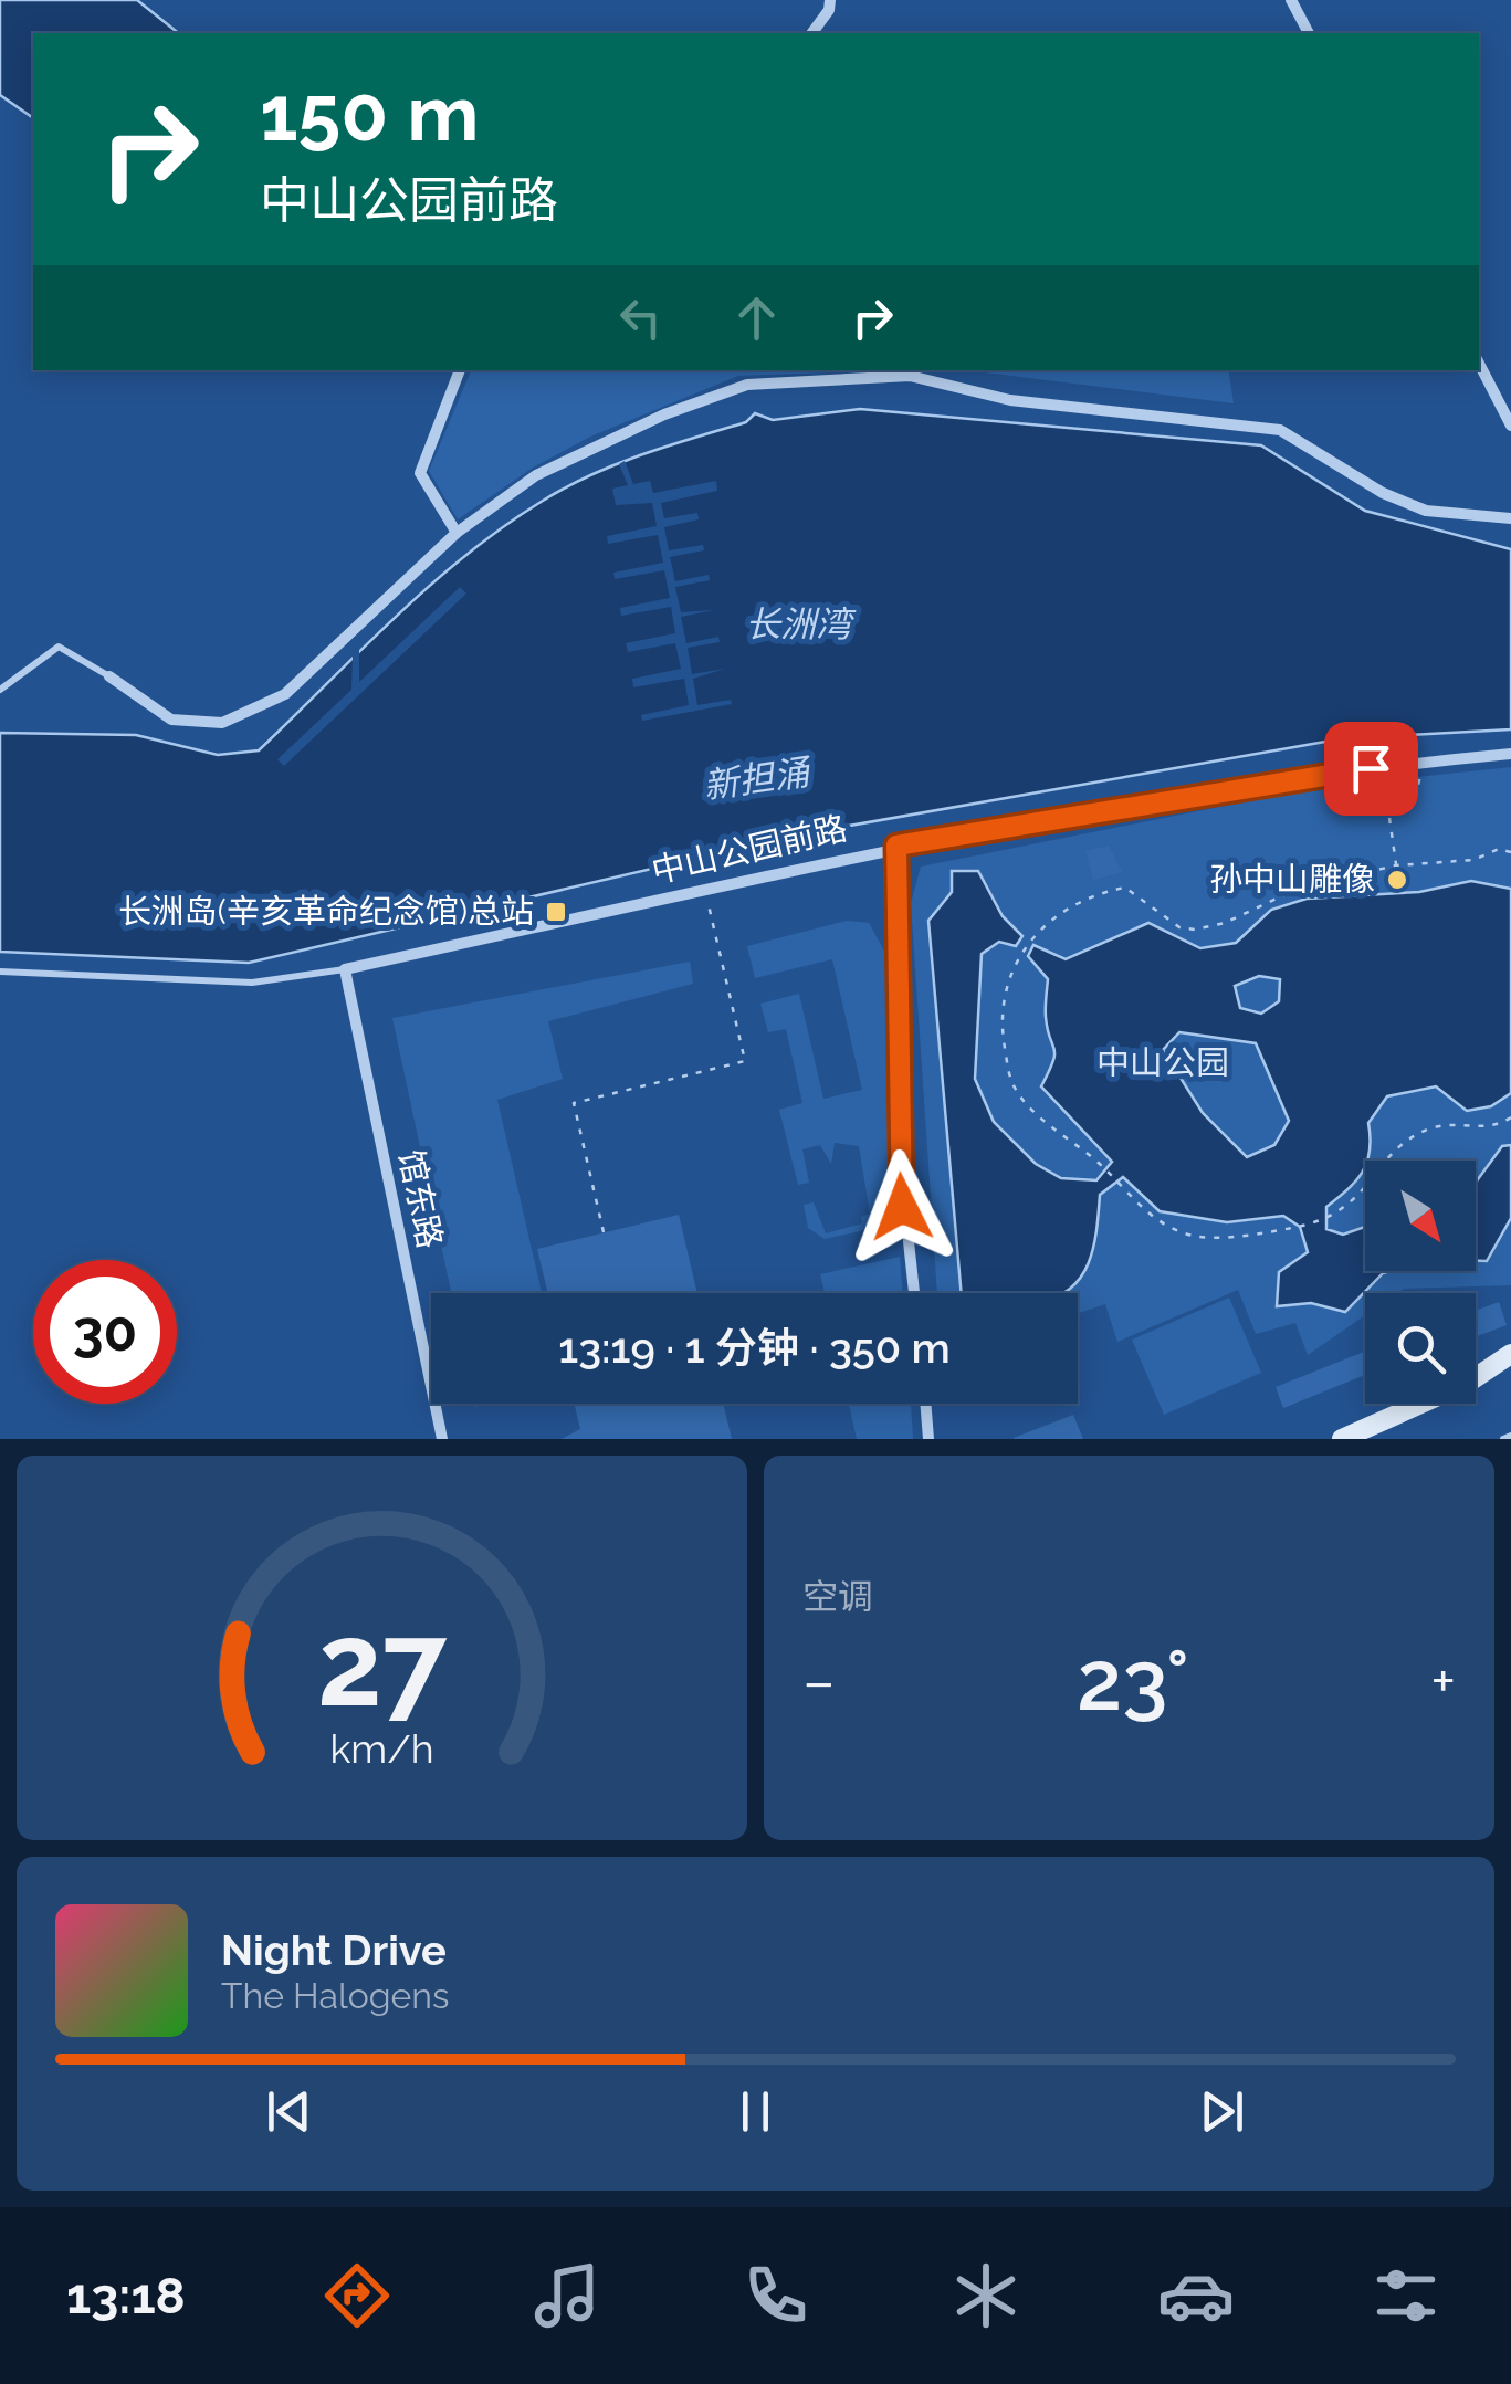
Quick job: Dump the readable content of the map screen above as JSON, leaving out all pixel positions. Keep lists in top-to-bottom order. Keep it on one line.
{"streets":{"street":["中山公园前路","馆东路"]},"crossings":[["中山公园前路","馆东路"]],"water":["长洲湾","新担涌"],"parks":["中山公园"],"places":{"other":["孙中山雕像"],"transit":["长洲岛(辛亥革命纪念馆)总站"]},"north":"bottom right","page":{"turn":["150 m","中山公园前路"],"limit":"30","trip":"13:19 · 1 分钟 · 350 m","tile":"空调","heat":["−","23°","+"],"song":["Night Drive","The Halogens"],"tabs":"13:18","gauge":["27","km/h"]}}
